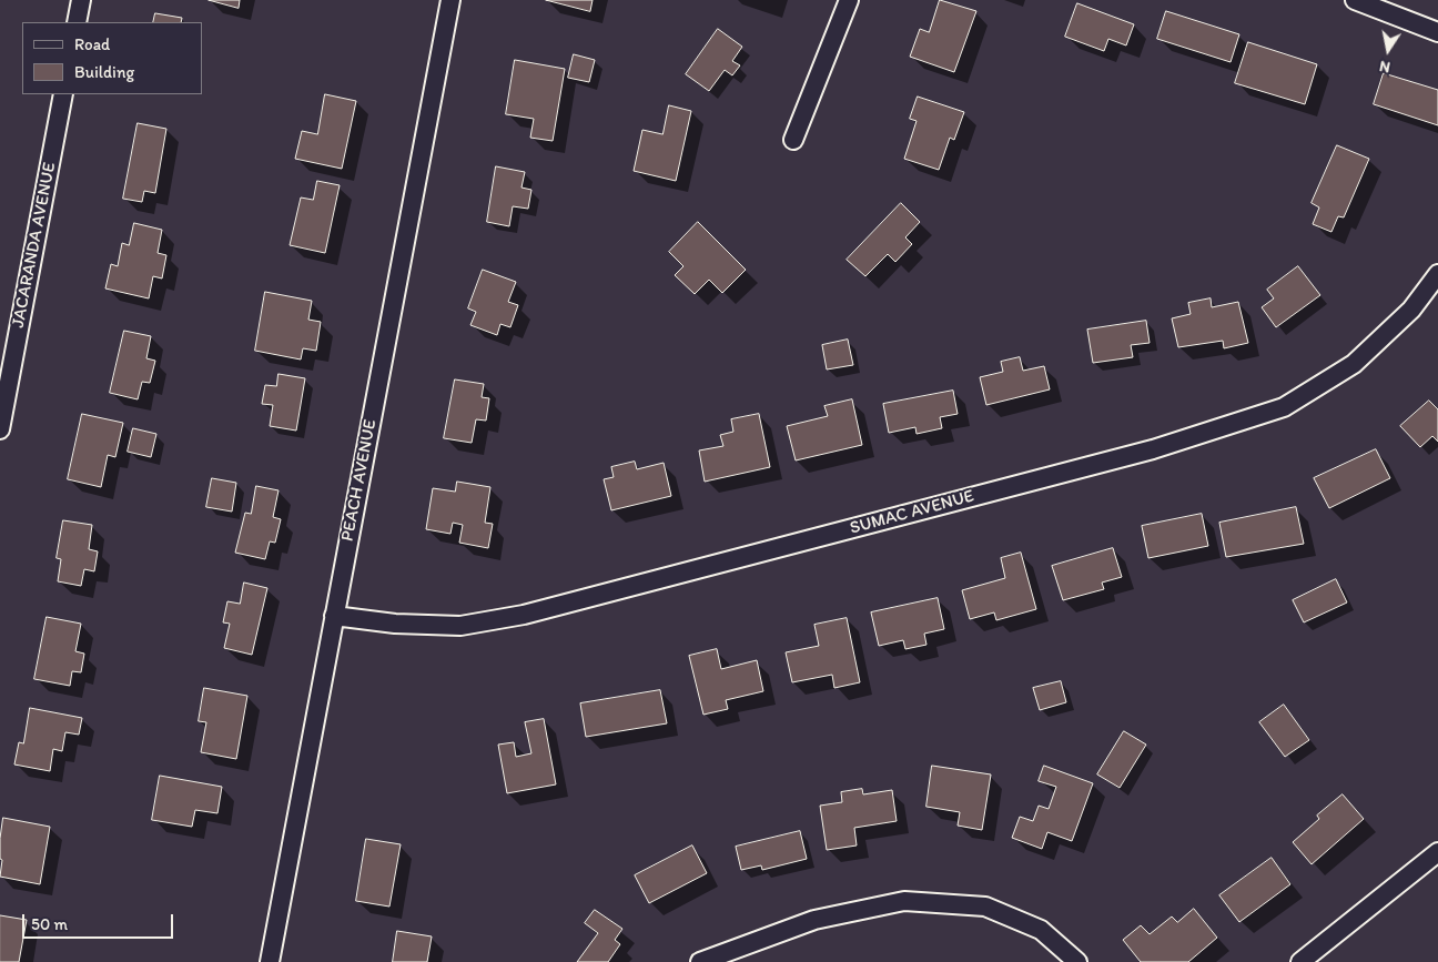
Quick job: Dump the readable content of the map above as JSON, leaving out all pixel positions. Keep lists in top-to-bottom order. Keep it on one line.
{"streets":{"street":["JACARANDA AVENUE","PEACH AVENUE","SUMAC AVENUE"]},"crossings":[["PEACH AVENUE","SUMAC AVENUE"]],"legend":["Road","Building"],"scale_bar":"50 m","north":"bottom"}
